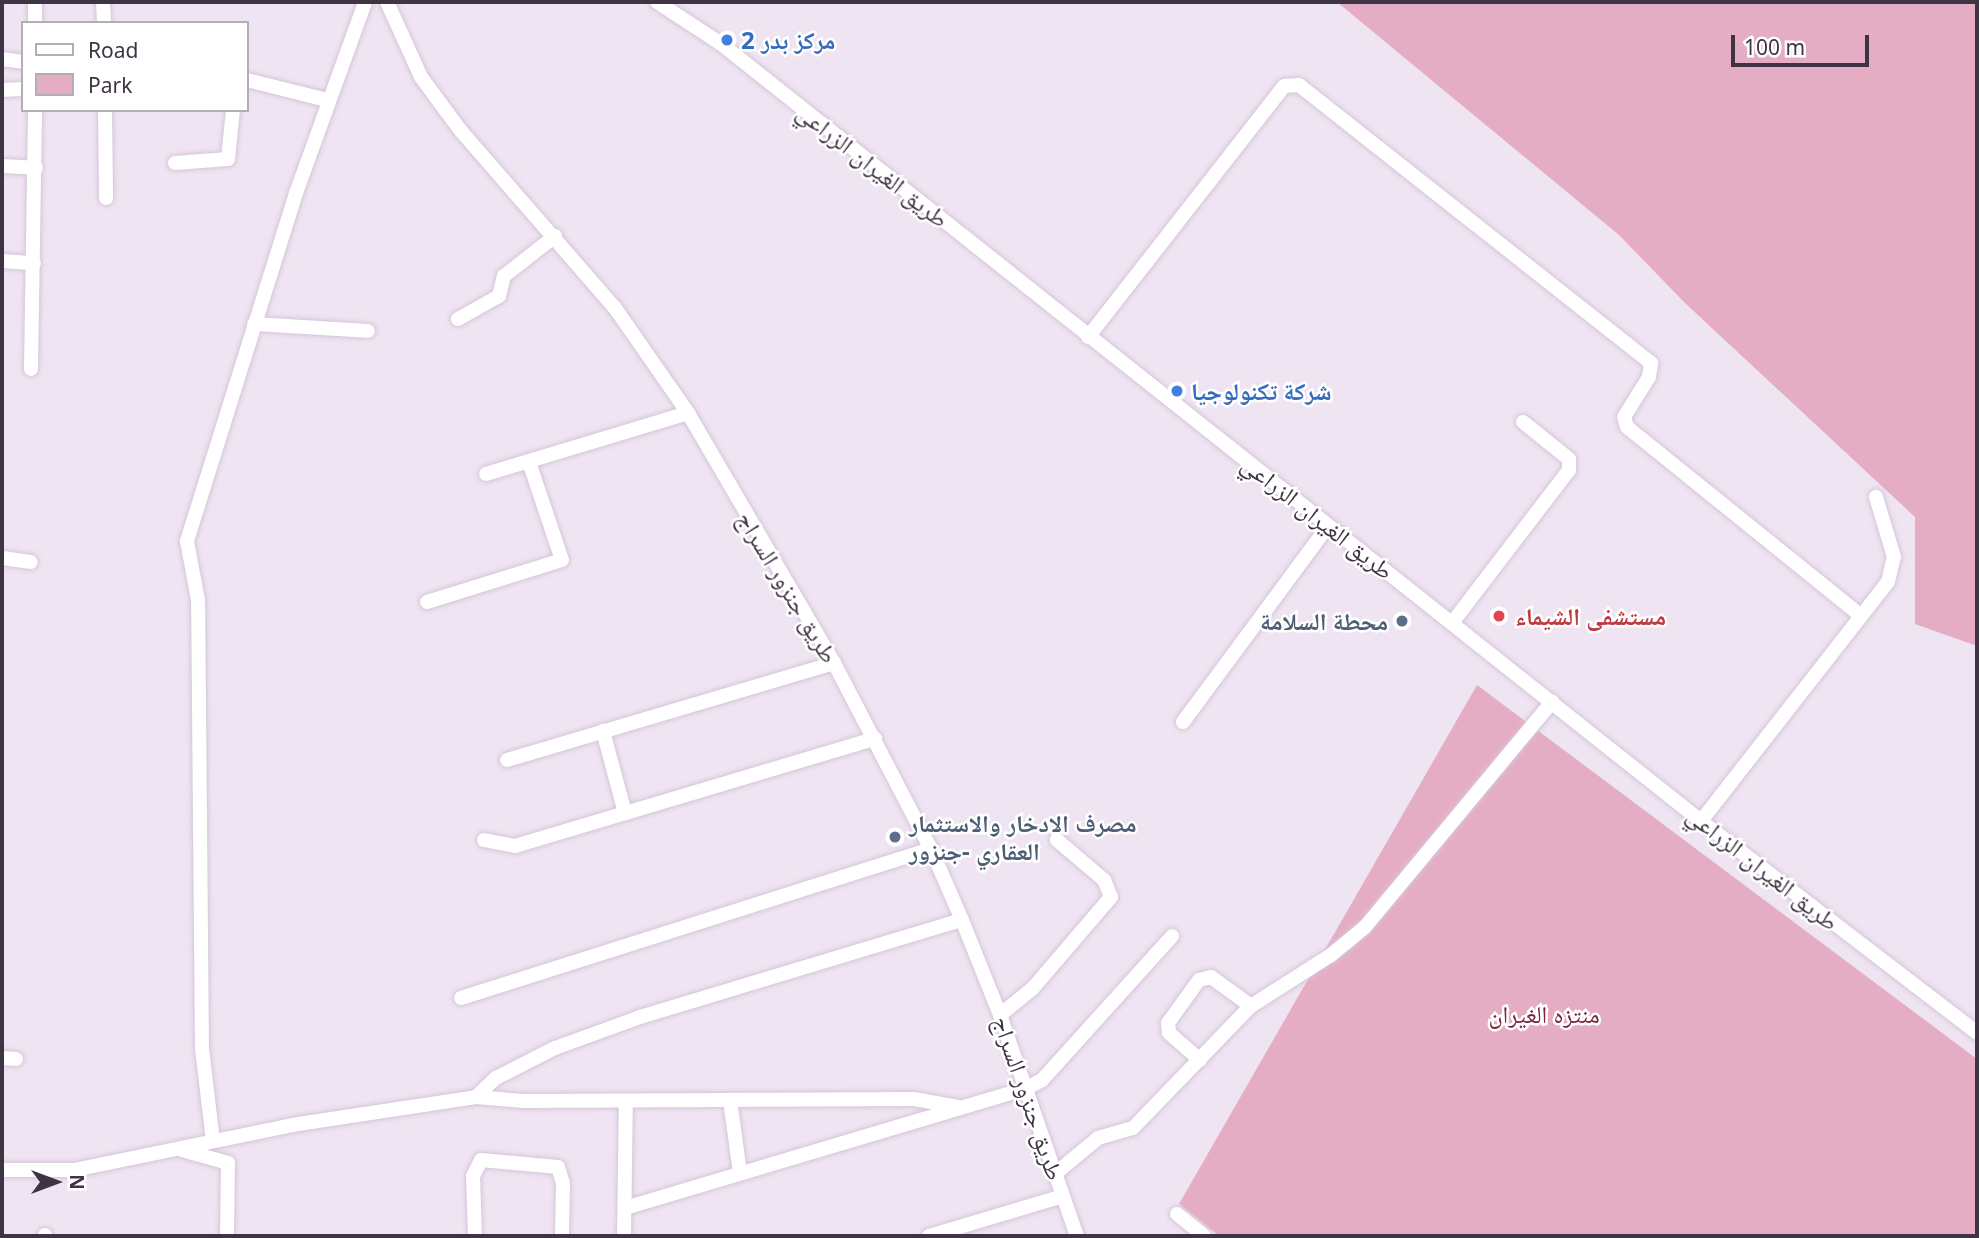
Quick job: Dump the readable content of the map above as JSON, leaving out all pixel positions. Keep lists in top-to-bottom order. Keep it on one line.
{"streets":{"street":["طريق الغيران الزراعي","طريق جنزور السراج"]},"parks":["منتزه الغيران"],"places":["مركز بدر 2","شركة تكنولوجيا","مستشفى الشيماء","محطة السلامة","مصرف الادخار والاستثمار العقاري -جنزور"],"legend":["Road","Park"],"scale_bar":"100 m","north":"right"}
